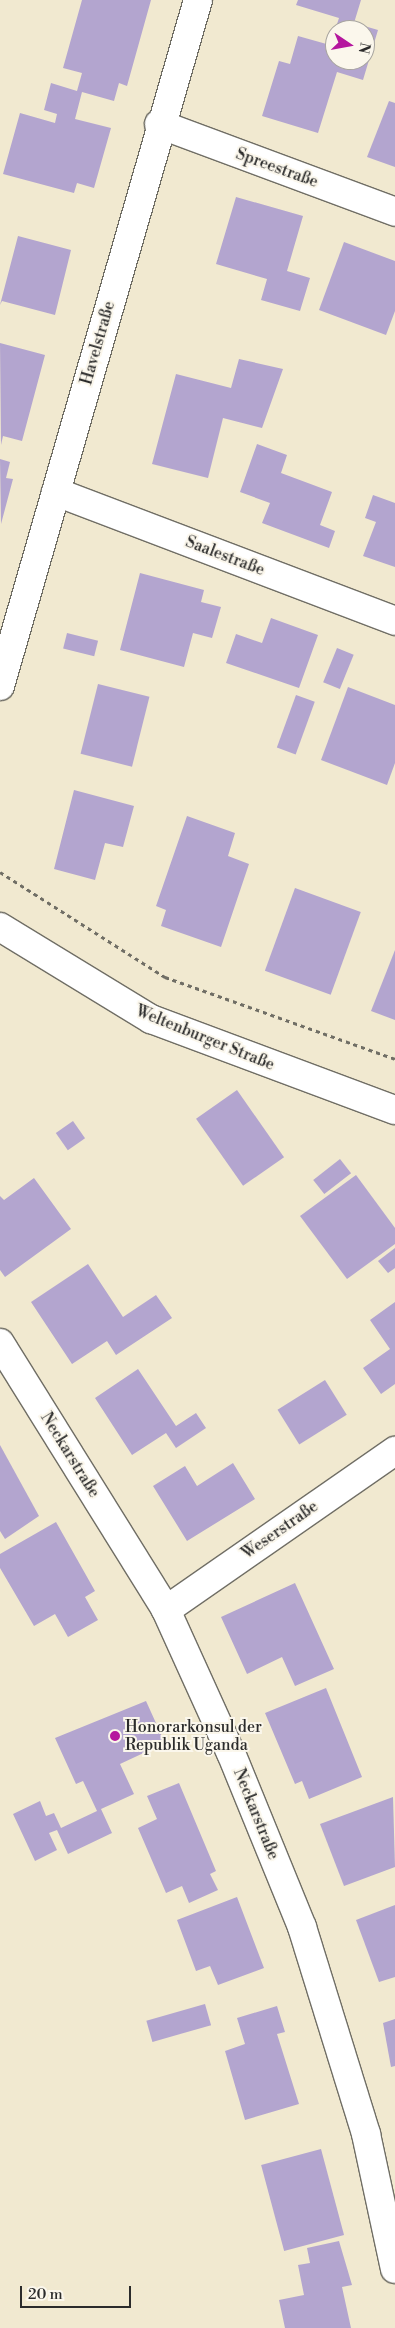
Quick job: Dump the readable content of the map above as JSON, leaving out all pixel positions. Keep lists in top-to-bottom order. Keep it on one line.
{"streets":{"street":["Spreestraße","Havelstraße","Saalestraße","Weltenburger Straße","Neckarstraße","Weserstraße"]},"crossings":[["Spreestraße","Havelstraße"],["Havelstraße","Saalestraße"],["Neckarstraße","Weserstraße"]],"places":["Honorarkonsul der Republik Uganda"],"scale_bar":"20 m","north":"right"}
